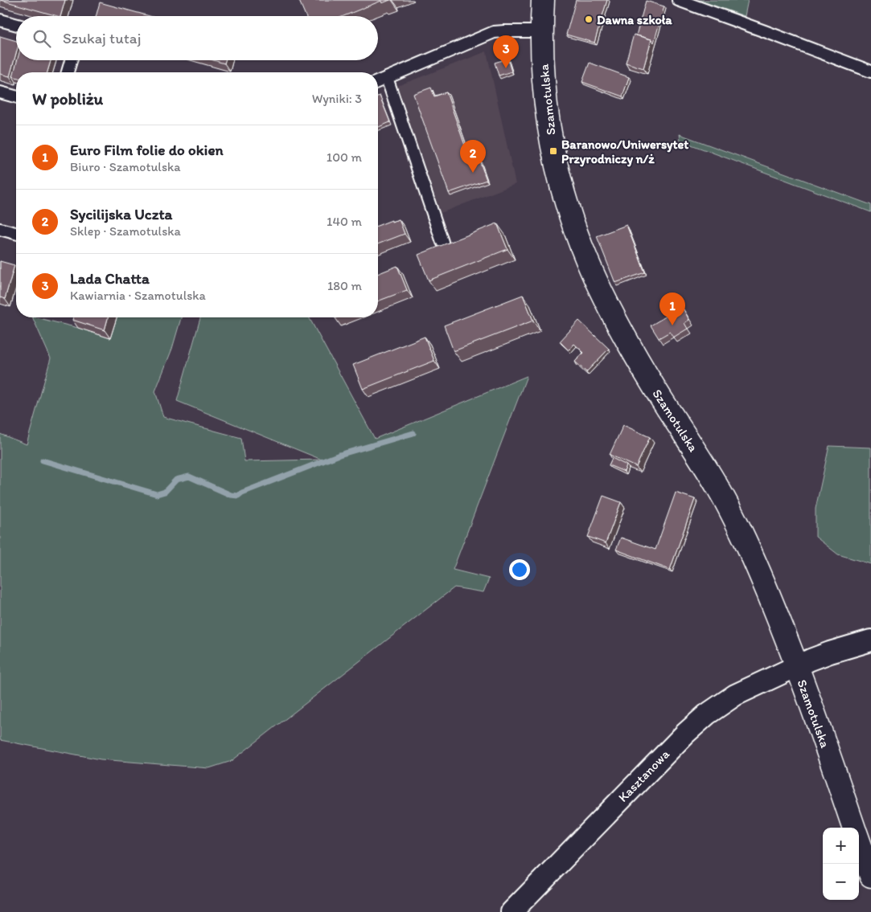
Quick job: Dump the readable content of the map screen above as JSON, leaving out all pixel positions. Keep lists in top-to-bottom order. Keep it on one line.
{"streets":{"street":["Szamotulska","Kasztanowa"]},"crossings":[["Szamotulska","Kasztanowa"]],"places":{"other":["Dawna szkoła"],"transit":["Baranowo/Uniwersytet Przyrodniczy n/ż"]},"page":{"search":"Szukaj tutaj","pins":["3","2","1"],"heading":["W pobliżu","Wyniki: 3"],"list":[{"mark":"1","name":"Euro Film folie do okien","note":"Biuro · Szamotulska","value":"100 m"},{"mark":"2","name":"Sycilijska Uczta","note":"Sklep · Szamotulska","value":"140 m"},{"mark":"3","name":"Lada Chatta","note":"Kawiarnia · Szamotulska","value":"180 m"}],"map_buttons":["+","−"]}}
